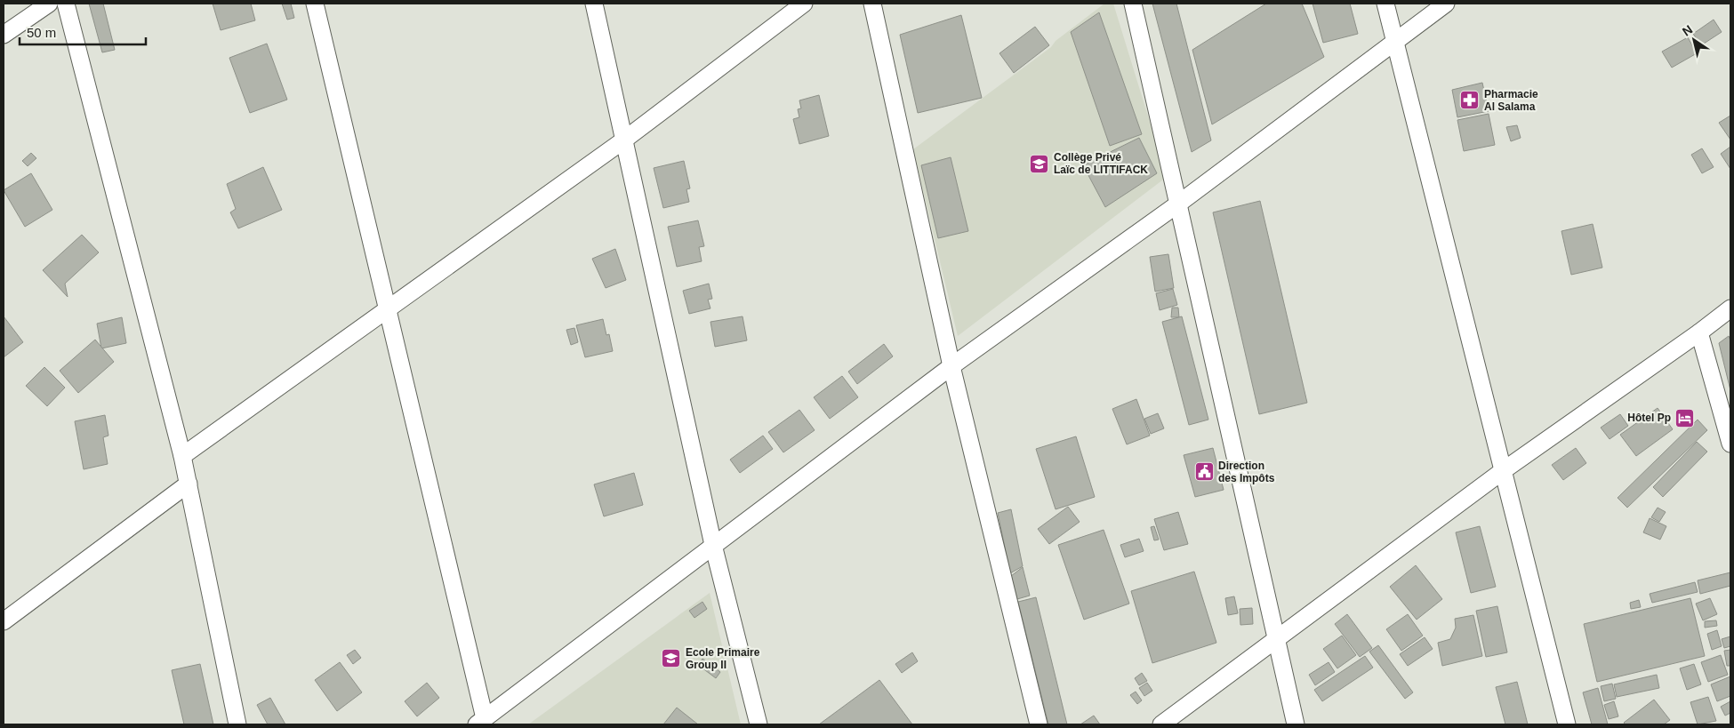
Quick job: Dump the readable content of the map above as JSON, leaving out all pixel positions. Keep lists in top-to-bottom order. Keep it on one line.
{"places":{"pharmacy":["Pharmacie Al Salama"],"school or university":["Collège Privé Laïc de LITTIFACK","Ecole Primaire Group II"],"hotel":["Hôtel Pp"],"public building":["Direction des Impôts"]},"scale_bar":"50 m","north":"top left"}
